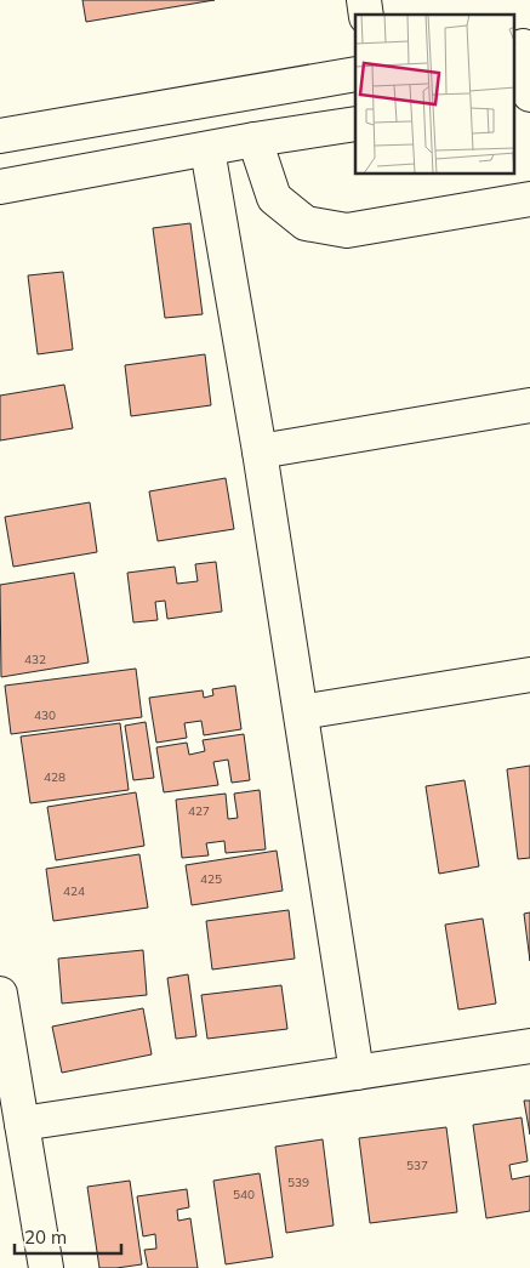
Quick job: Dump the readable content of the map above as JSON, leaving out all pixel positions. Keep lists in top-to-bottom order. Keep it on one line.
{"house_numbers":["432","430","428","427","425","424","537","539","540"],"scale_bar":"20 m"}
